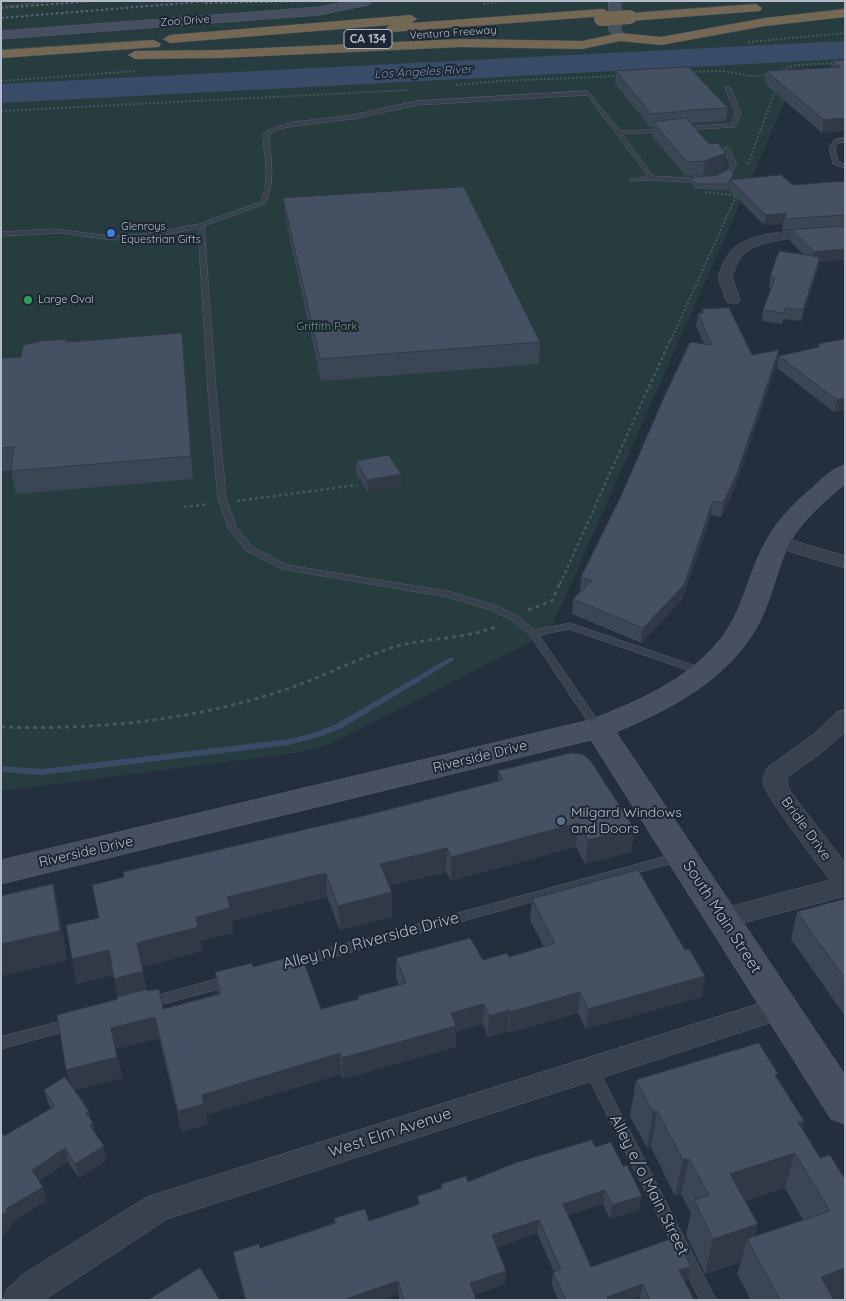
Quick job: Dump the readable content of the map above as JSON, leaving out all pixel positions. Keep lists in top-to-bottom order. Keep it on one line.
{"streets":{"highway":["Ventura Freeway","CA 134"],"main road":["Zoo Drive","Riverside Drive","South Main Street"],"street":["Bridle Drive","West Elm Avenue"],"lane":["Alley n/o Riverside Drive","Alley e/o Main Street"]},"crossings":[["Riverside Drive","South Main Street"],["South Main Street","Alley n/o Riverside Drive"],["South Main Street","West Elm Avenue"],["West Elm Avenue","Alley e/o Main Street"]],"water":["Los Angeles River"],"parks":["Griffith Park"],"places":["Glenroys Equestrian Gifts","Large Oval","Milgard Windows and Doors"]}
